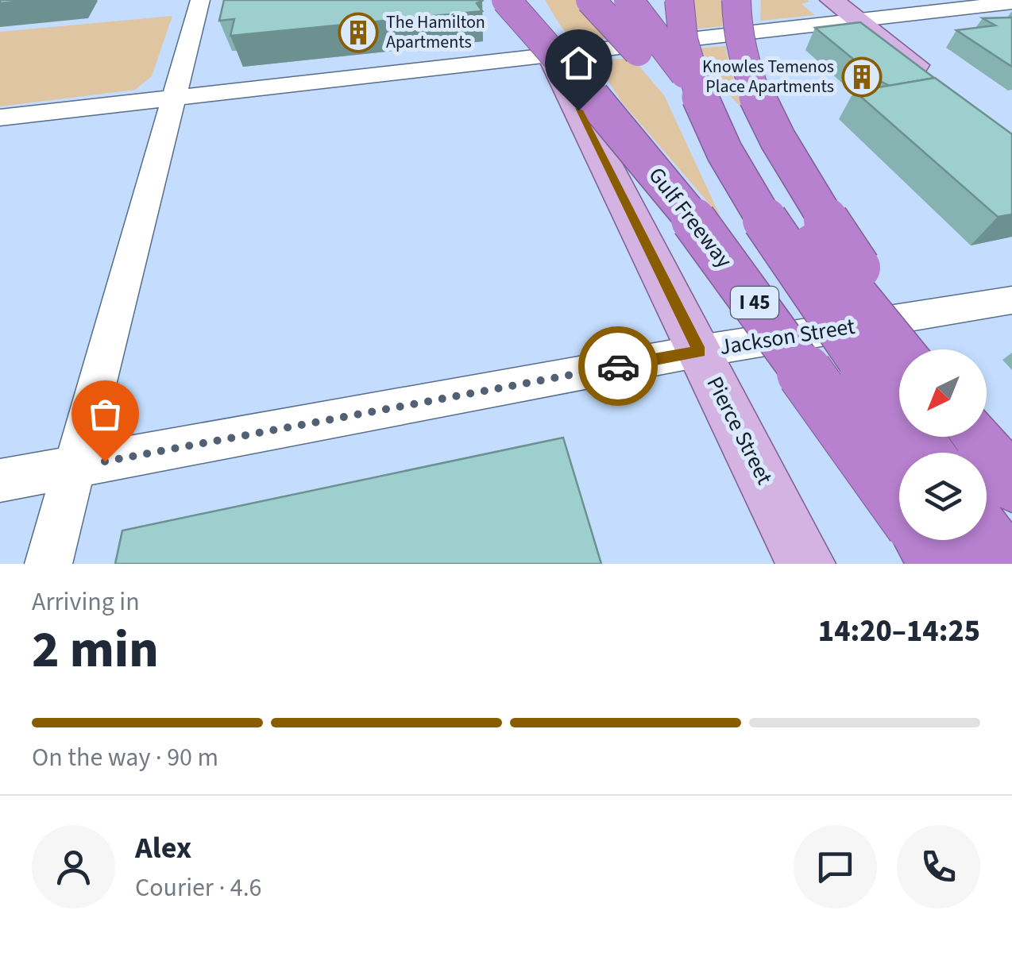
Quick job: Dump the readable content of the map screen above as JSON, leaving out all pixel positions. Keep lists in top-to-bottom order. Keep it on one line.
{"streets":{"highway":["Gulf Freeway","I 45"],"main road":["Pierce Street"],"street":["Jackson Street"]},"crossings":[["Jackson Street","Pierce Street"]],"places":{"building":["The Hamilton Apartments","Knowles Temenos Place Apartments"]},"north":"bottom left","page":{"heading":["2 min","Arriving in","14:20–14:25"],"panel":["Alex","Courier · 4.6"],"bar":"On the way · 90 m"}}
